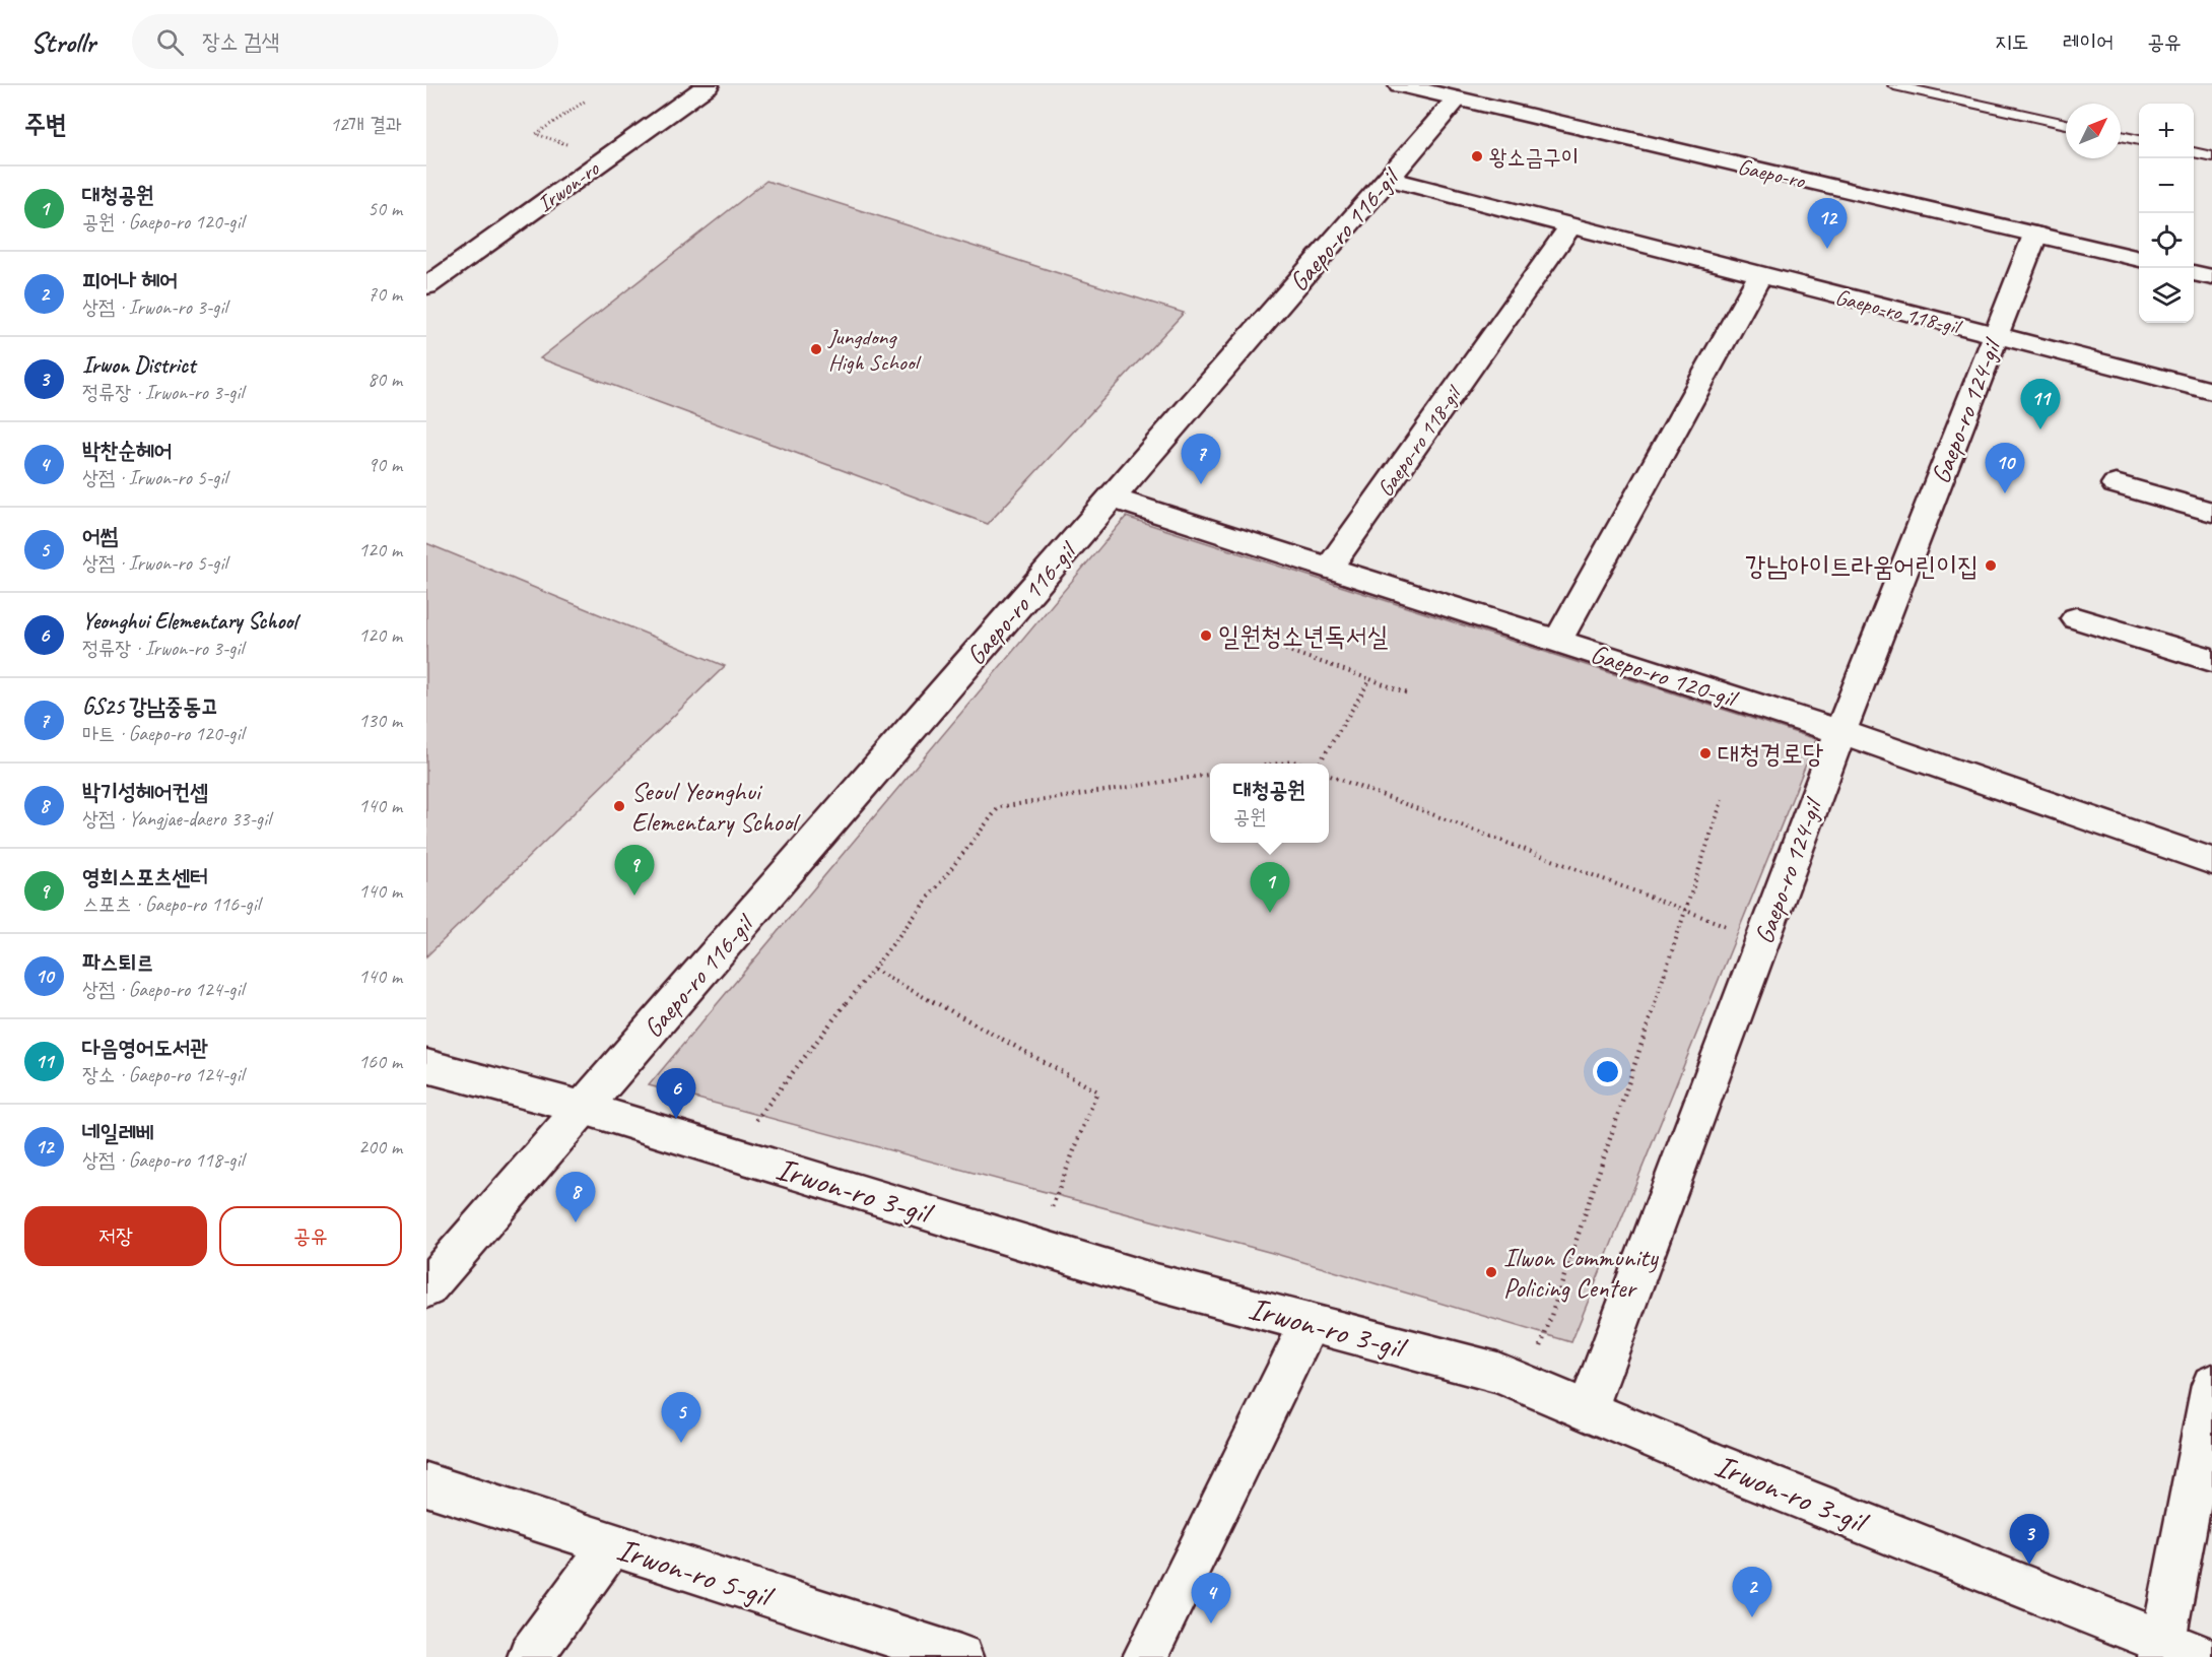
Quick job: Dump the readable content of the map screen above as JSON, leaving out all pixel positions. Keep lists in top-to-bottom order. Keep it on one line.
{"streets":{"street":["Gaepo-ro","Irwon-ro","Gaepo-ro 116-gil","Gaepo-ro 118-gil","Gaepo-ro 124-gil","Gaepo-ro 120-gil","Irwon-ro 3-gil","Irwon-ro 5-gil"]},"crossings":[["Gaepo-ro","Gaepo-ro 116-gil"],["Gaepo-ro","Gaepo-ro 124-gil"],["Gaepo-ro 116-gil","Gaepo-ro 118-gil"],["Gaepo-ro 116-gil","Gaepo-ro 120-gil"],["Gaepo-ro 116-gil","Irwon-ro 3-gil"],["Gaepo-ro 118-gil","Gaepo-ro 124-gil"],["Gaepo-ro 118-gil","Gaepo-ro 120-gil"],["Gaepo-ro 124-gil","Gaepo-ro 120-gil"],["Gaepo-ro 124-gil","Irwon-ro 3-gil"]],"places":["왕소금구이","Jungdong High School","강남아이트라움어린이집","일원청소년독서실","대청경로당","Seoul Yeonghui Elementary School","Ilwon Community Policing Center"],"north":"top right","page":{"header":"Strollr","search":"장소 검색","nav":["지도","레이어","공유"],"heading":["주변","12개 결과"],"map_buttons":["+","−"],"list":[{"mark":"1","name":"대청공원","note":"공원 · Gaepo-ro 120-gil","value":"50 m"},{"mark":"2","name":"피어나 헤어","note":"상점 · Irwon-ro 3-gil","value":"70 m"},{"mark":"3","name":"Irwon District","note":"정류장 · Irwon-ro 3-gil","value":"80 m"},{"mark":"4","name":"박찬순헤어","note":"상점 · Irwon-ro 5-gil","value":"90 m"},{"mark":"5","name":"어썸","note":"상점 · Irwon-ro 5-gil","value":"120 m"},{"mark":"6","name":"Yeonghui Elementary School","note":"정류장 · Irwon-ro 3-gil","value":"120 m"},{"mark":"7","name":"GS25 강남중동고","note":"마트 · Gaepo-ro 120-gil","value":"130 m"},{"mark":"8","name":"박기성헤어컨셉","note":"상점 · Yangjae-daero 33-gil","value":"140 m"},{"mark":"9","name":"영희스포츠센터","note":"스포츠 · Gaepo-ro 116-gil","value":"140 m"},{"mark":"10","name":"파스퇴르","note":"상점 · Gaepo-ro 124-gil","value":"140 m"},{"mark":"11","name":"다음영어도서관","note":"장소 · Gaepo-ro 124-gil","value":"160 m"},{"mark":"12","name":"네일레베","note":"상점 · Gaepo-ro 118-gil","value":"200 m"}],"pins":["12","11","7","10","9","1","6","8","5","3","2","4"],"popup":["대청공원","공원"],"buttons":["저장","공유"]}}
